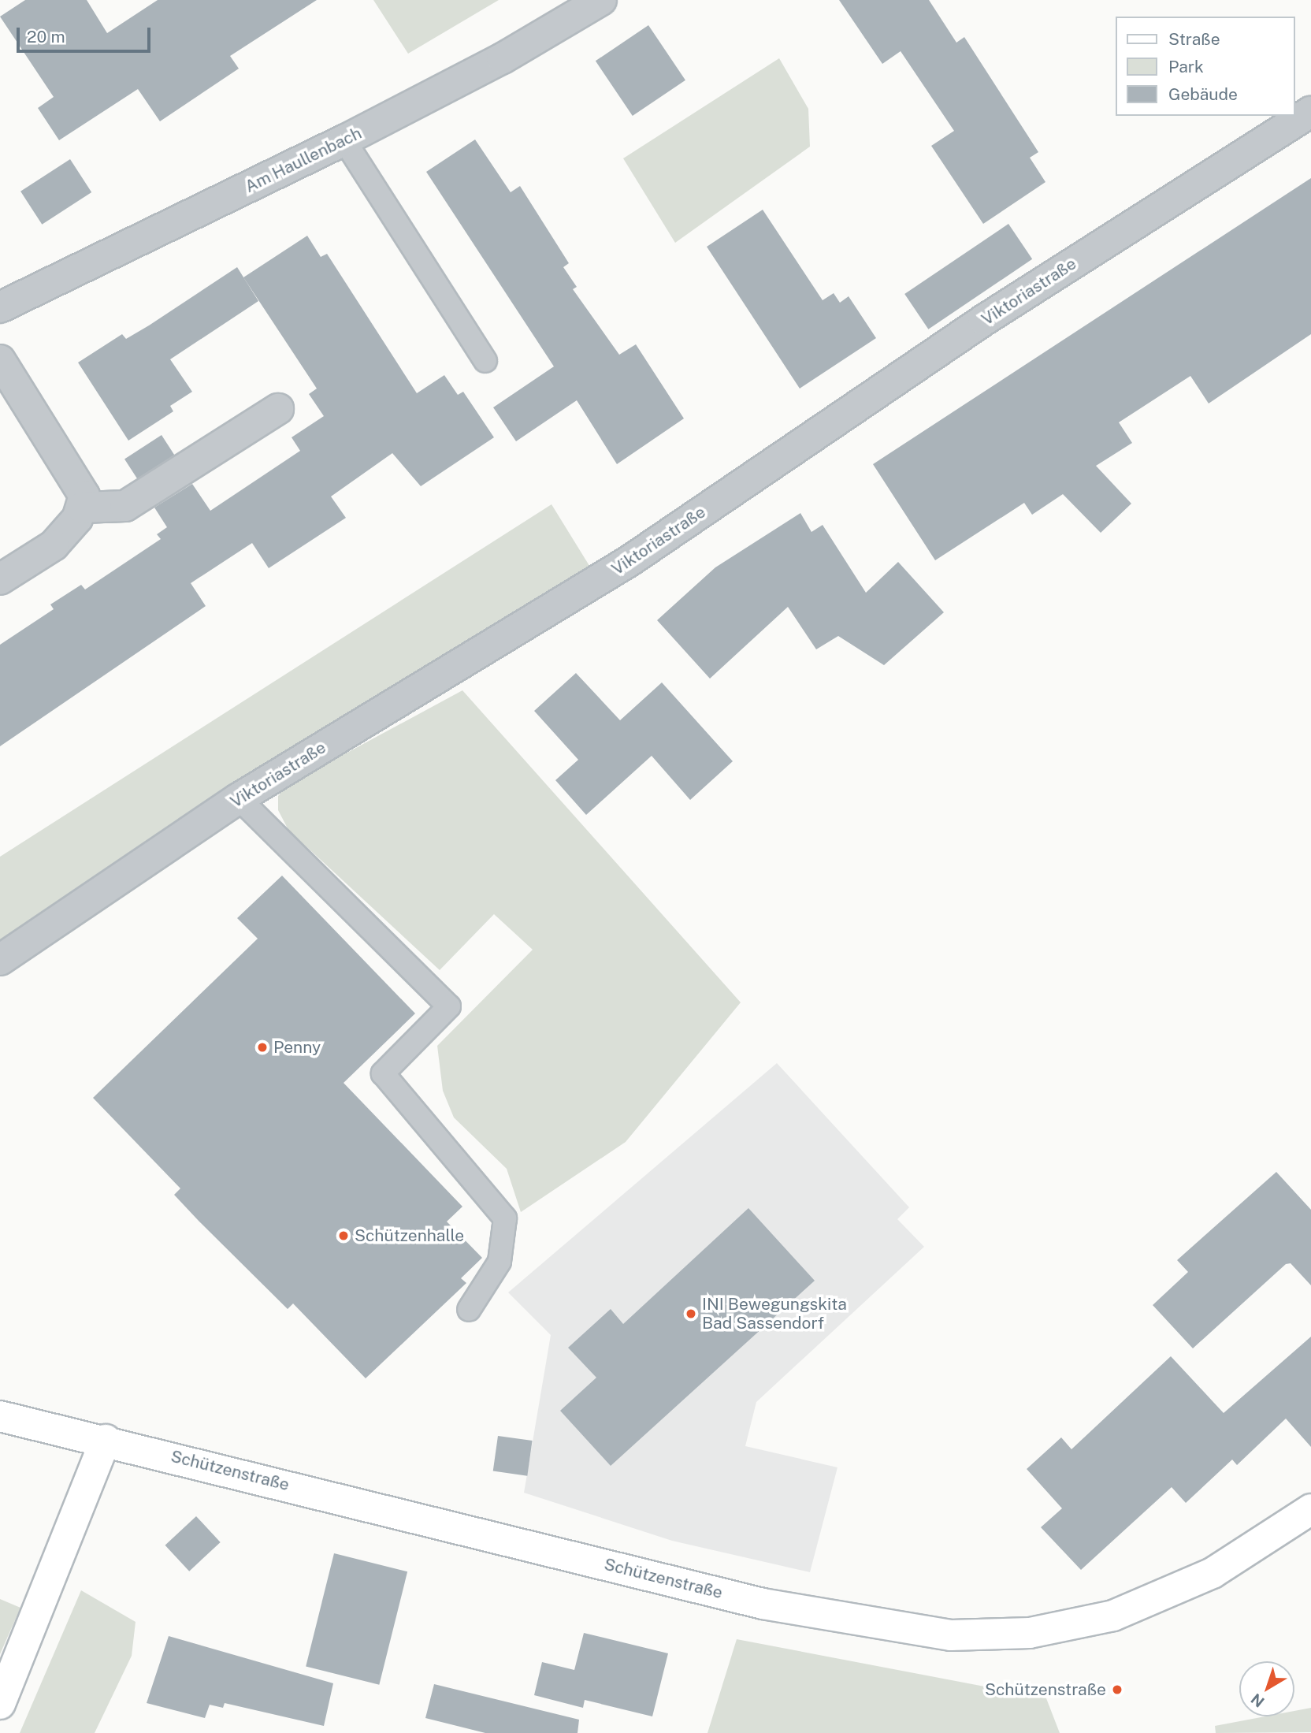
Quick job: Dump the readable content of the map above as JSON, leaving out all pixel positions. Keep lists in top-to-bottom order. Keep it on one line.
{"streets":{"street":["Am Haullenbach","Viktoriastraße","Schützenstraße"]},"places":["Penny","Schützenhalle","INI Bewegungskita Bad Sassendorf","Schützenstraße"],"legend":["Straße","Park","Gebäude"],"scale_bar":"20 m","north":"bottom left"}
